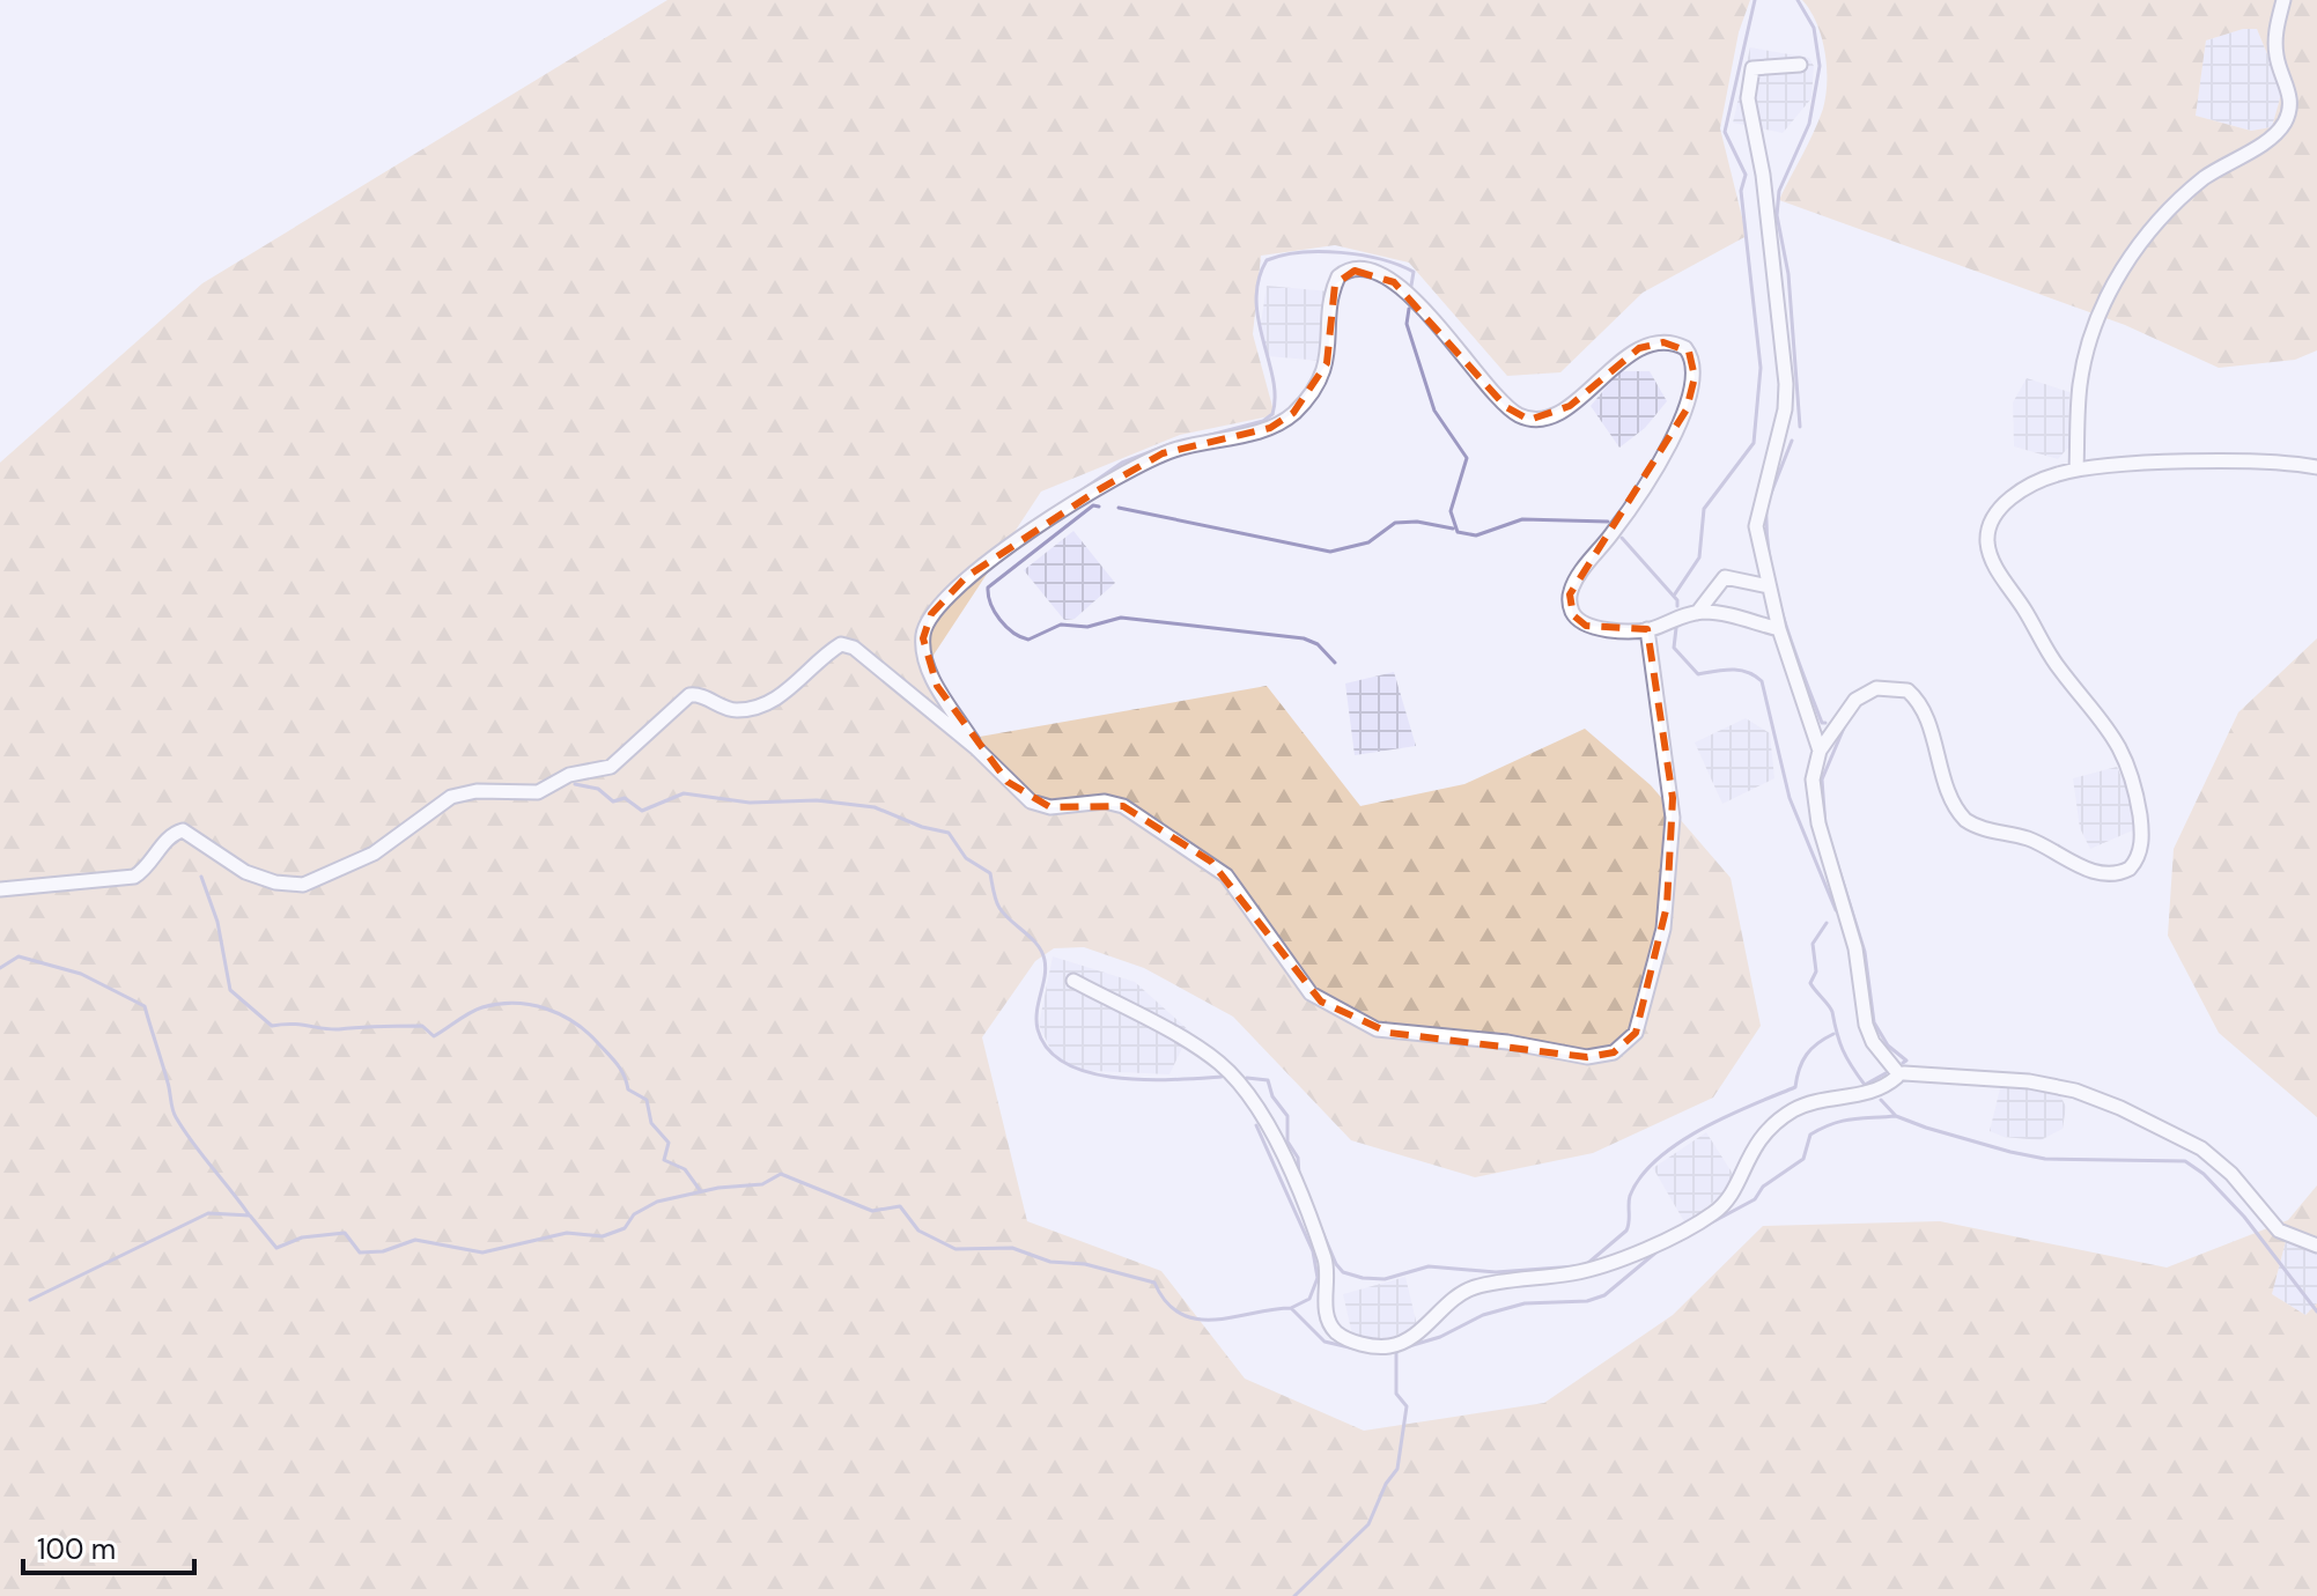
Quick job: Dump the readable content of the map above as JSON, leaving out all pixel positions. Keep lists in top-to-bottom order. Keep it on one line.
{"scale_bar":"100 m"}
